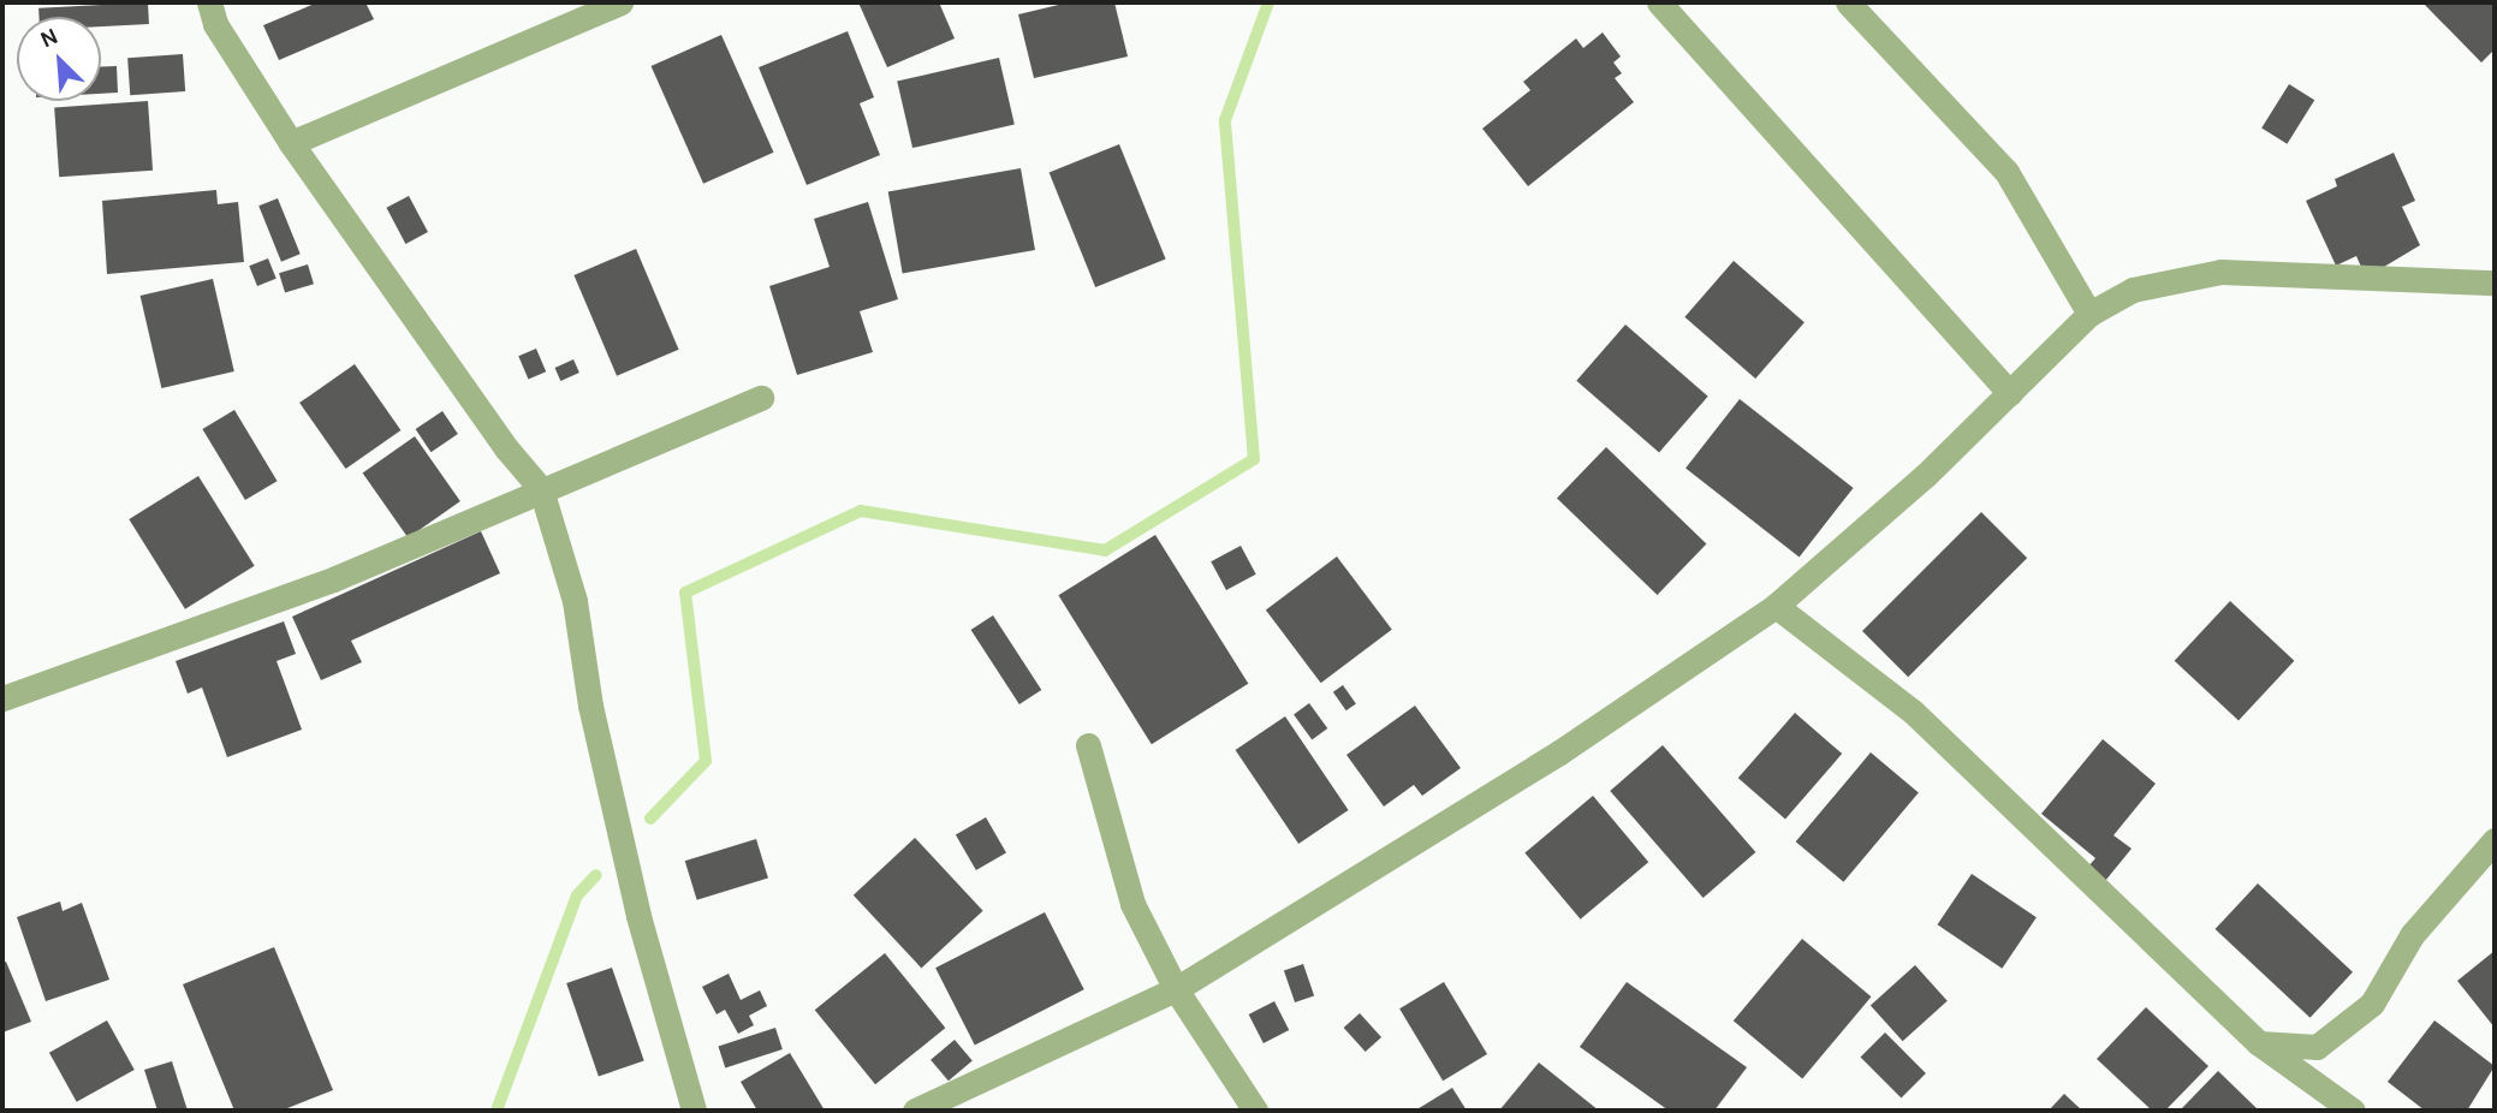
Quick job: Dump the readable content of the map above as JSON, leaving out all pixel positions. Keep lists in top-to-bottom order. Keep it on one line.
{"north":"top left"}
